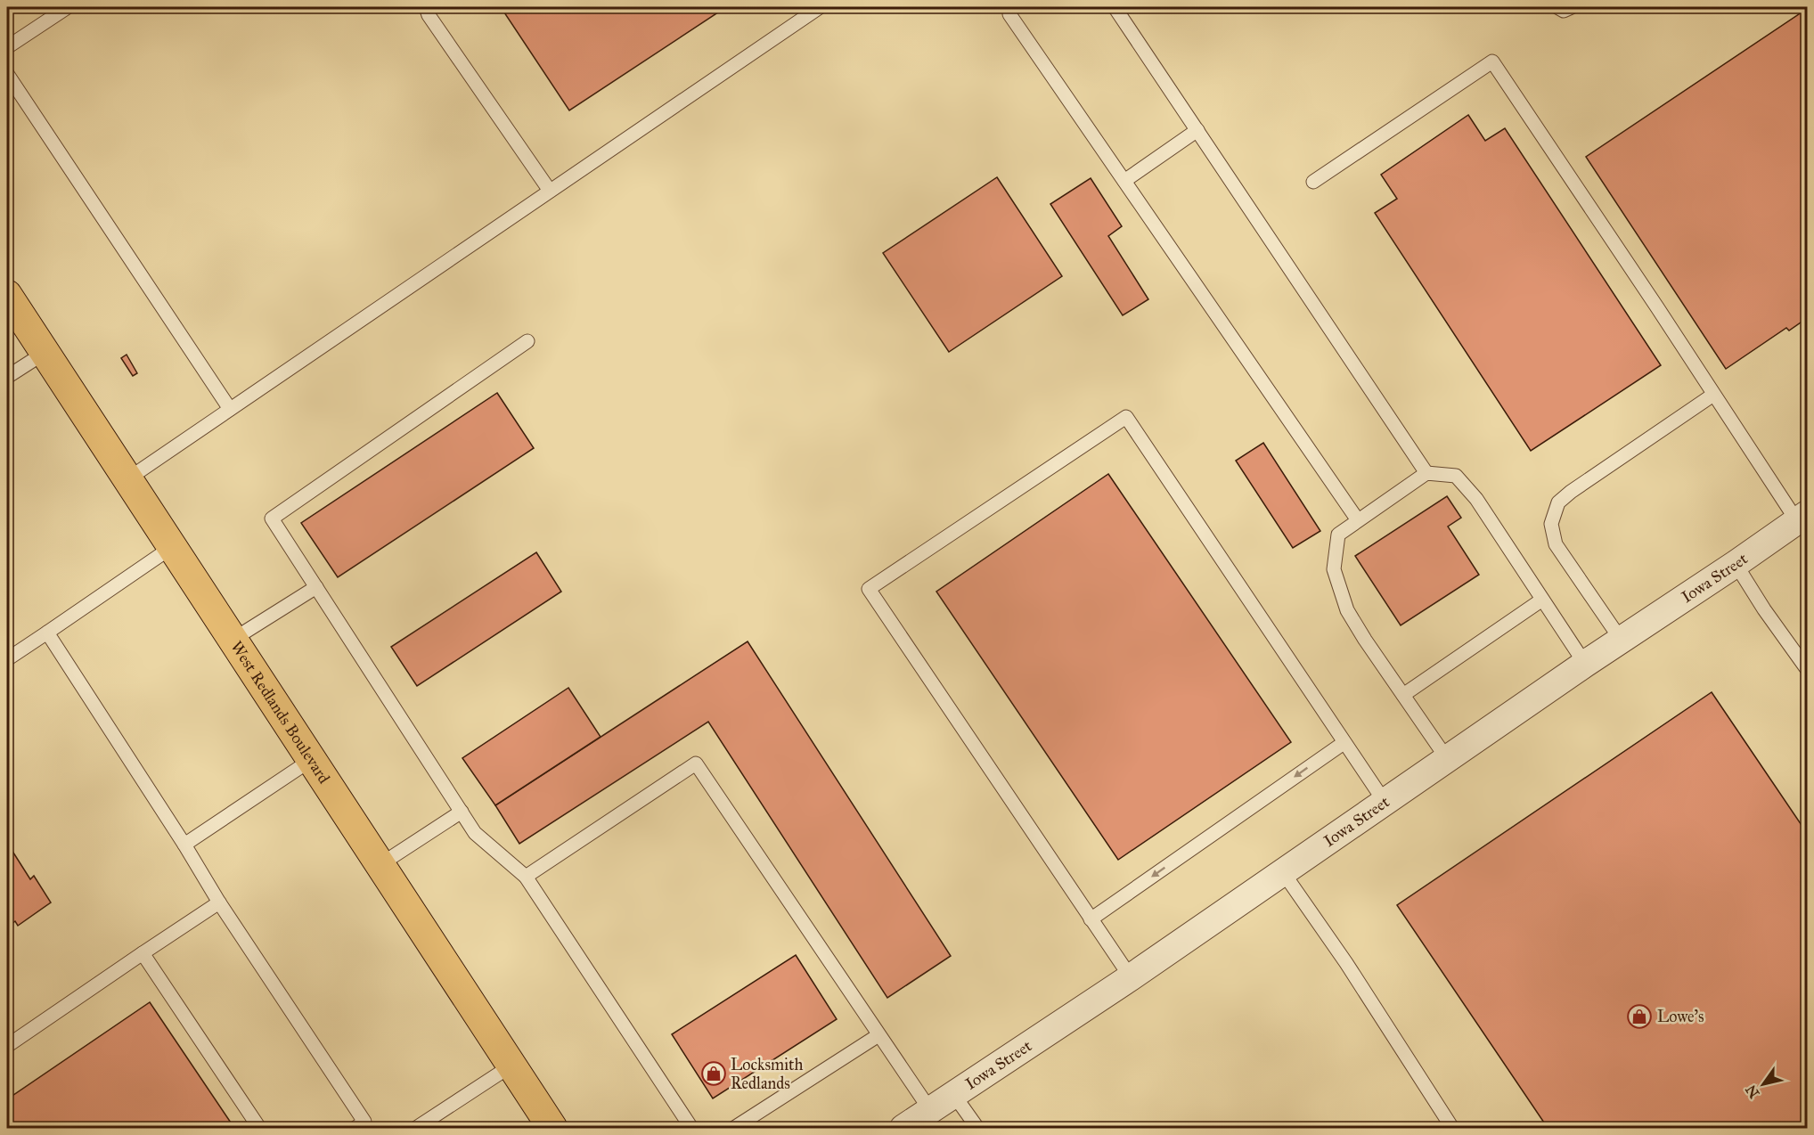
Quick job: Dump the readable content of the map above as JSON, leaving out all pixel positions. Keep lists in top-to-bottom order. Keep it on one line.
{"streets":{"main road":["West Redlands Boulevard"],"street":["Iowa Street"]},"places":{"shop":["Lowe's","Locksmith Redlands"]},"north":"bottom left"}
